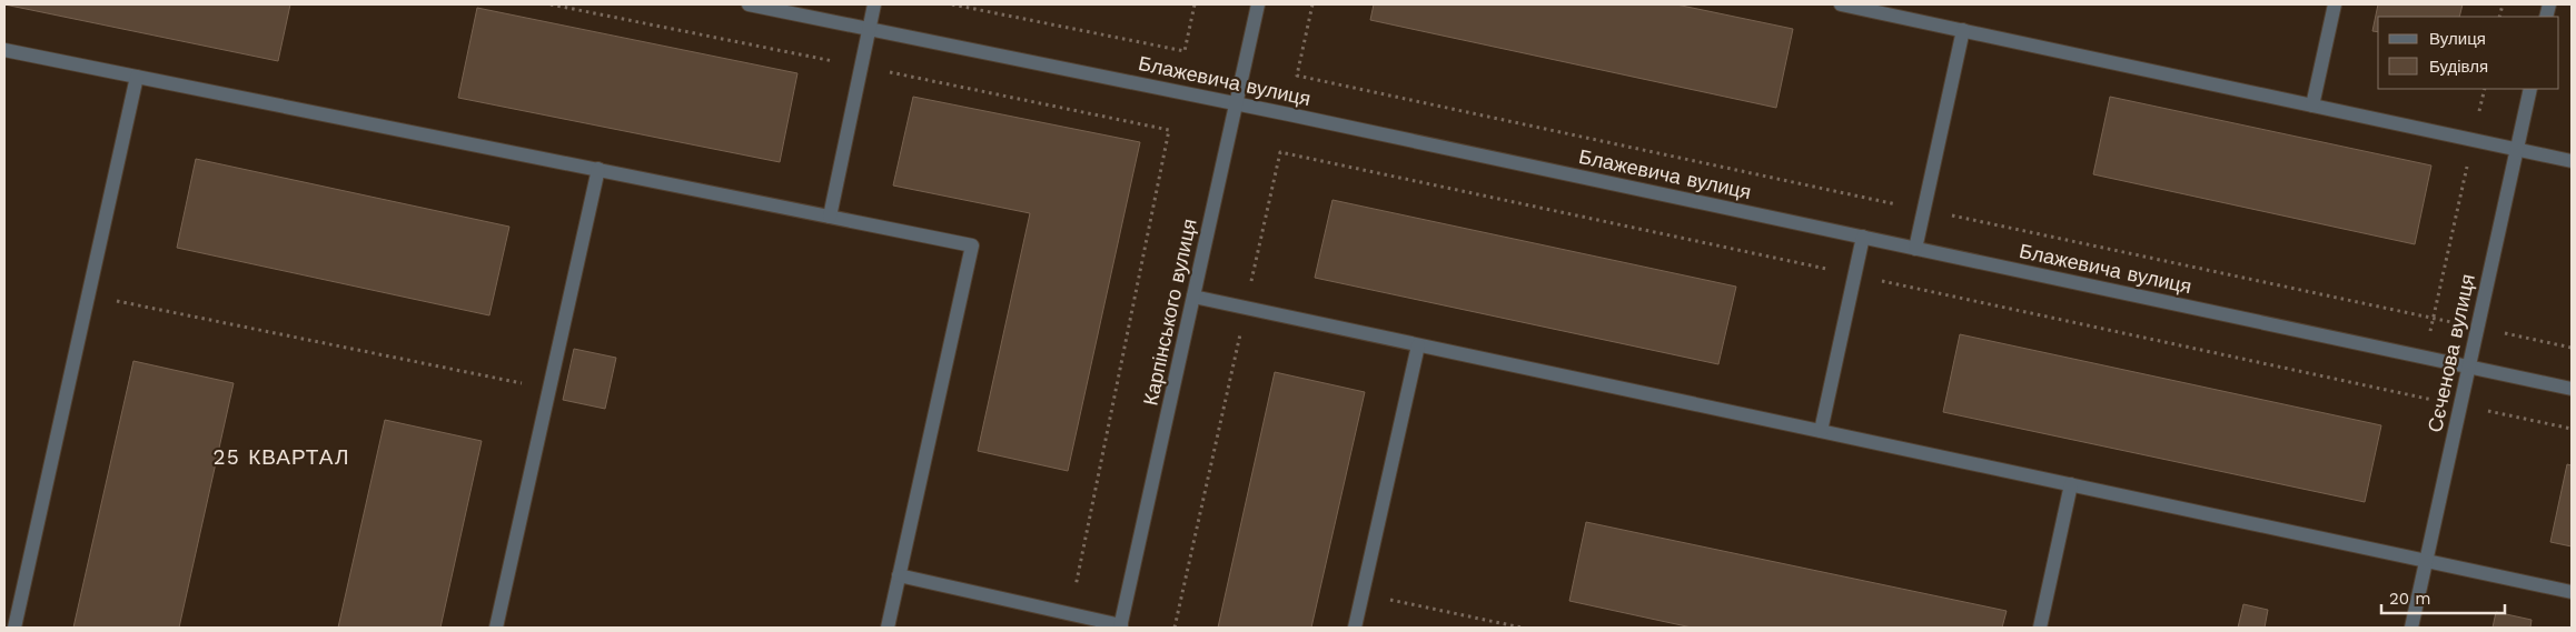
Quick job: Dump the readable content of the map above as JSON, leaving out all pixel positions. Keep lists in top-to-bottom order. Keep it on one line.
{"streets":{"street":["Блажевича вулиця","Карпінського вулиця","Сєченова вулиця"]},"crossings":[["Блажевича вулиця","Карпінського вулиця"],["Блажевича вулиця","Сєченова вулиця"]],"districts":["25 КВАРТАЛ"],"legend":["Вулиця","Будівля"],"scale_bar":"20 m"}
